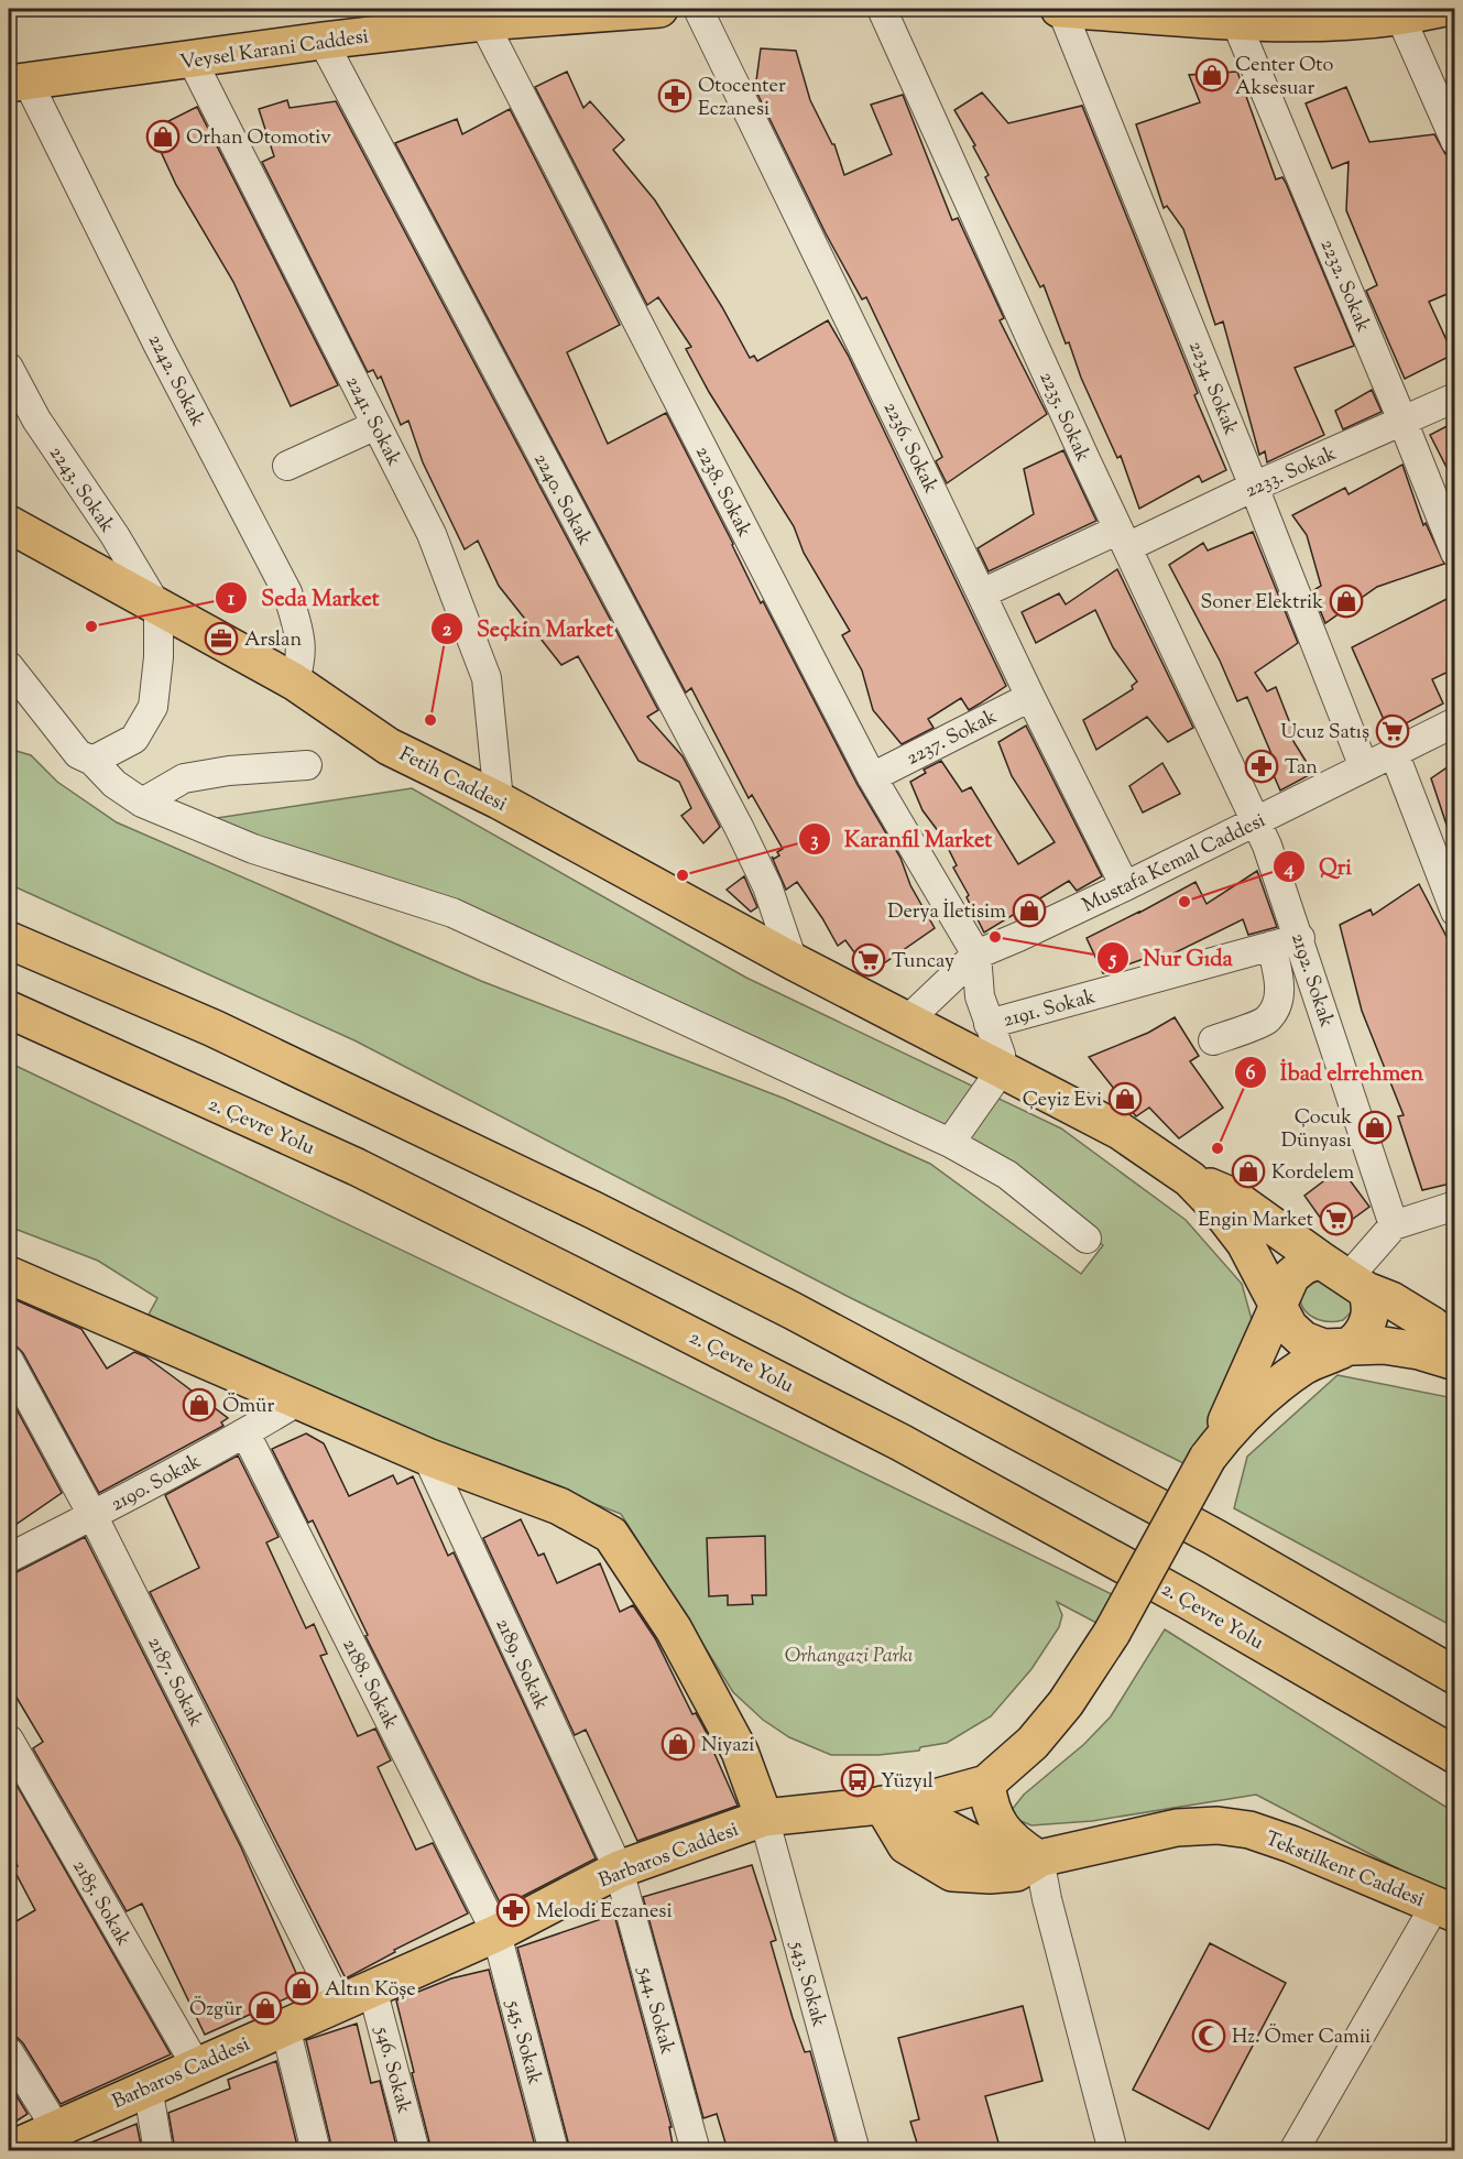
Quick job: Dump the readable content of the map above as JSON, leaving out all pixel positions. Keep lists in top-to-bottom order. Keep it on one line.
{"streets":{"main road":["Veysel Karani Caddesi","Fetih Caddesi","2. Çevre Yolu","Barbaros Caddesi","Tekstilkent Caddesi"],"street":["2232. Sokak","2242. Sokak","2234. Sokak","2235. Sokak","2241. Sokak","2236. Sokak","2233. Sokak","2243. Sokak","2238. Sokak","2240. Sokak","2237. Sokak","Mustafa Kemal Caddesi","2192. Sokak","2191. Sokak","2190. Sokak","2189. Sokak","2187. Sokak","2188. Sokak","2185. Sokak","543. Sokak","544. Sokak","545. Sokak","546. Sokak"]},"crossings":[["Veysel Karani Caddesi","2242. Sokak"],["Veysel Karani Caddesi","2241. Sokak"],["Veysel Karani Caddesi","2238. Sokak"],["Veysel Karani Caddesi","2240. Sokak"],["2232. Sokak","2233. Sokak"],["2242. Sokak","Fetih Caddesi"],["2234. Sokak","2233. Sokak"],["2234. Sokak","Mustafa Kemal Caddesi"],["2235. Sokak","2233. Sokak"],["2235. Sokak","Mustafa Kemal Caddesi"],["2235. Sokak","2192. Sokak"],["2241. Sokak","Fetih Caddesi"],["2236. Sokak","2233. Sokak"],["2236. Sokak","2237. Sokak"],["2236. Sokak","Mustafa Kemal Caddesi"],["2243. Sokak","Fetih Caddesi"],["2238. Sokak","2237. Sokak"],["2238. Sokak","Mustafa Kemal Caddesi"],["2240. Sokak","Fetih Caddesi"],["Fetih Caddesi","Mustafa Kemal Caddesi"],["Mustafa Kemal Caddesi","2192. Sokak"],["2192. Sokak","2191. Sokak"],["2190. Sokak","2187. Sokak"],["2190. Sokak","2188. Sokak"],["2189. Sokak","Barbaros Caddesi"],["2189. Sokak","544. Sokak"],["2187. Sokak","Barbaros Caddesi"],["2188. Sokak","Barbaros Caddesi"],["2188. Sokak","545. Sokak"],["Barbaros Caddesi","2185. Sokak"],["Barbaros Caddesi","543. Sokak"],["Barbaros Caddesi","544. Sokak"],["Barbaros Caddesi","545. Sokak"],["Barbaros Caddesi","546. Sokak"]],"parks":["Orhangazi Parkı"],"places":{"shop":["Center Oto Aksesuar","Orhan Otomotiv","Soner Elektrik","Derya İletisim","Çeyiz Evi","Çocuk Dünyası","Kordelem","Ömür","Niyazi","Altın Köşe","Özgür"],"pharmacy":["Otocenter Eczanesi","Tan","Melodi Eczanesi"],"other":["Seda Market","Seçkin Market","Karanfil Market","Qri","Nur Gıda","İbad elrrehmen"],"office":["Arslan"],"supermarket":["Ucuz Satış","Tuncay","Engin Market"],"bus stop":["Yüzyıl"],"mosque":["Hz. Ömer Camii"]}}
